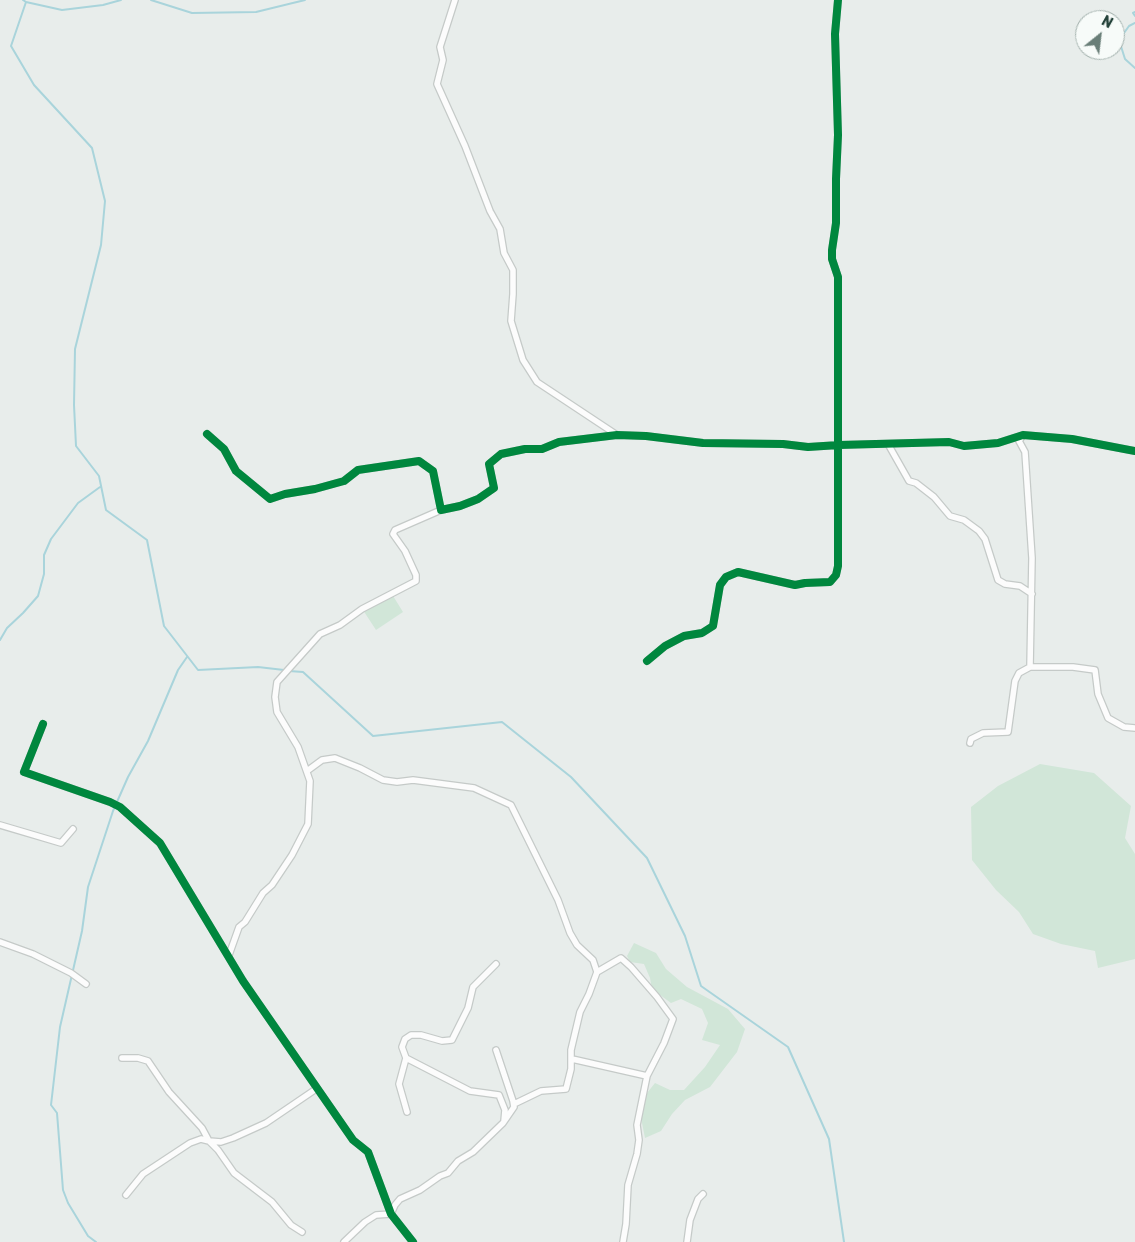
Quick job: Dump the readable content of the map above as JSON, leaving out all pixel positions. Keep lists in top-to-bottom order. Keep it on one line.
{"north":"top right"}
